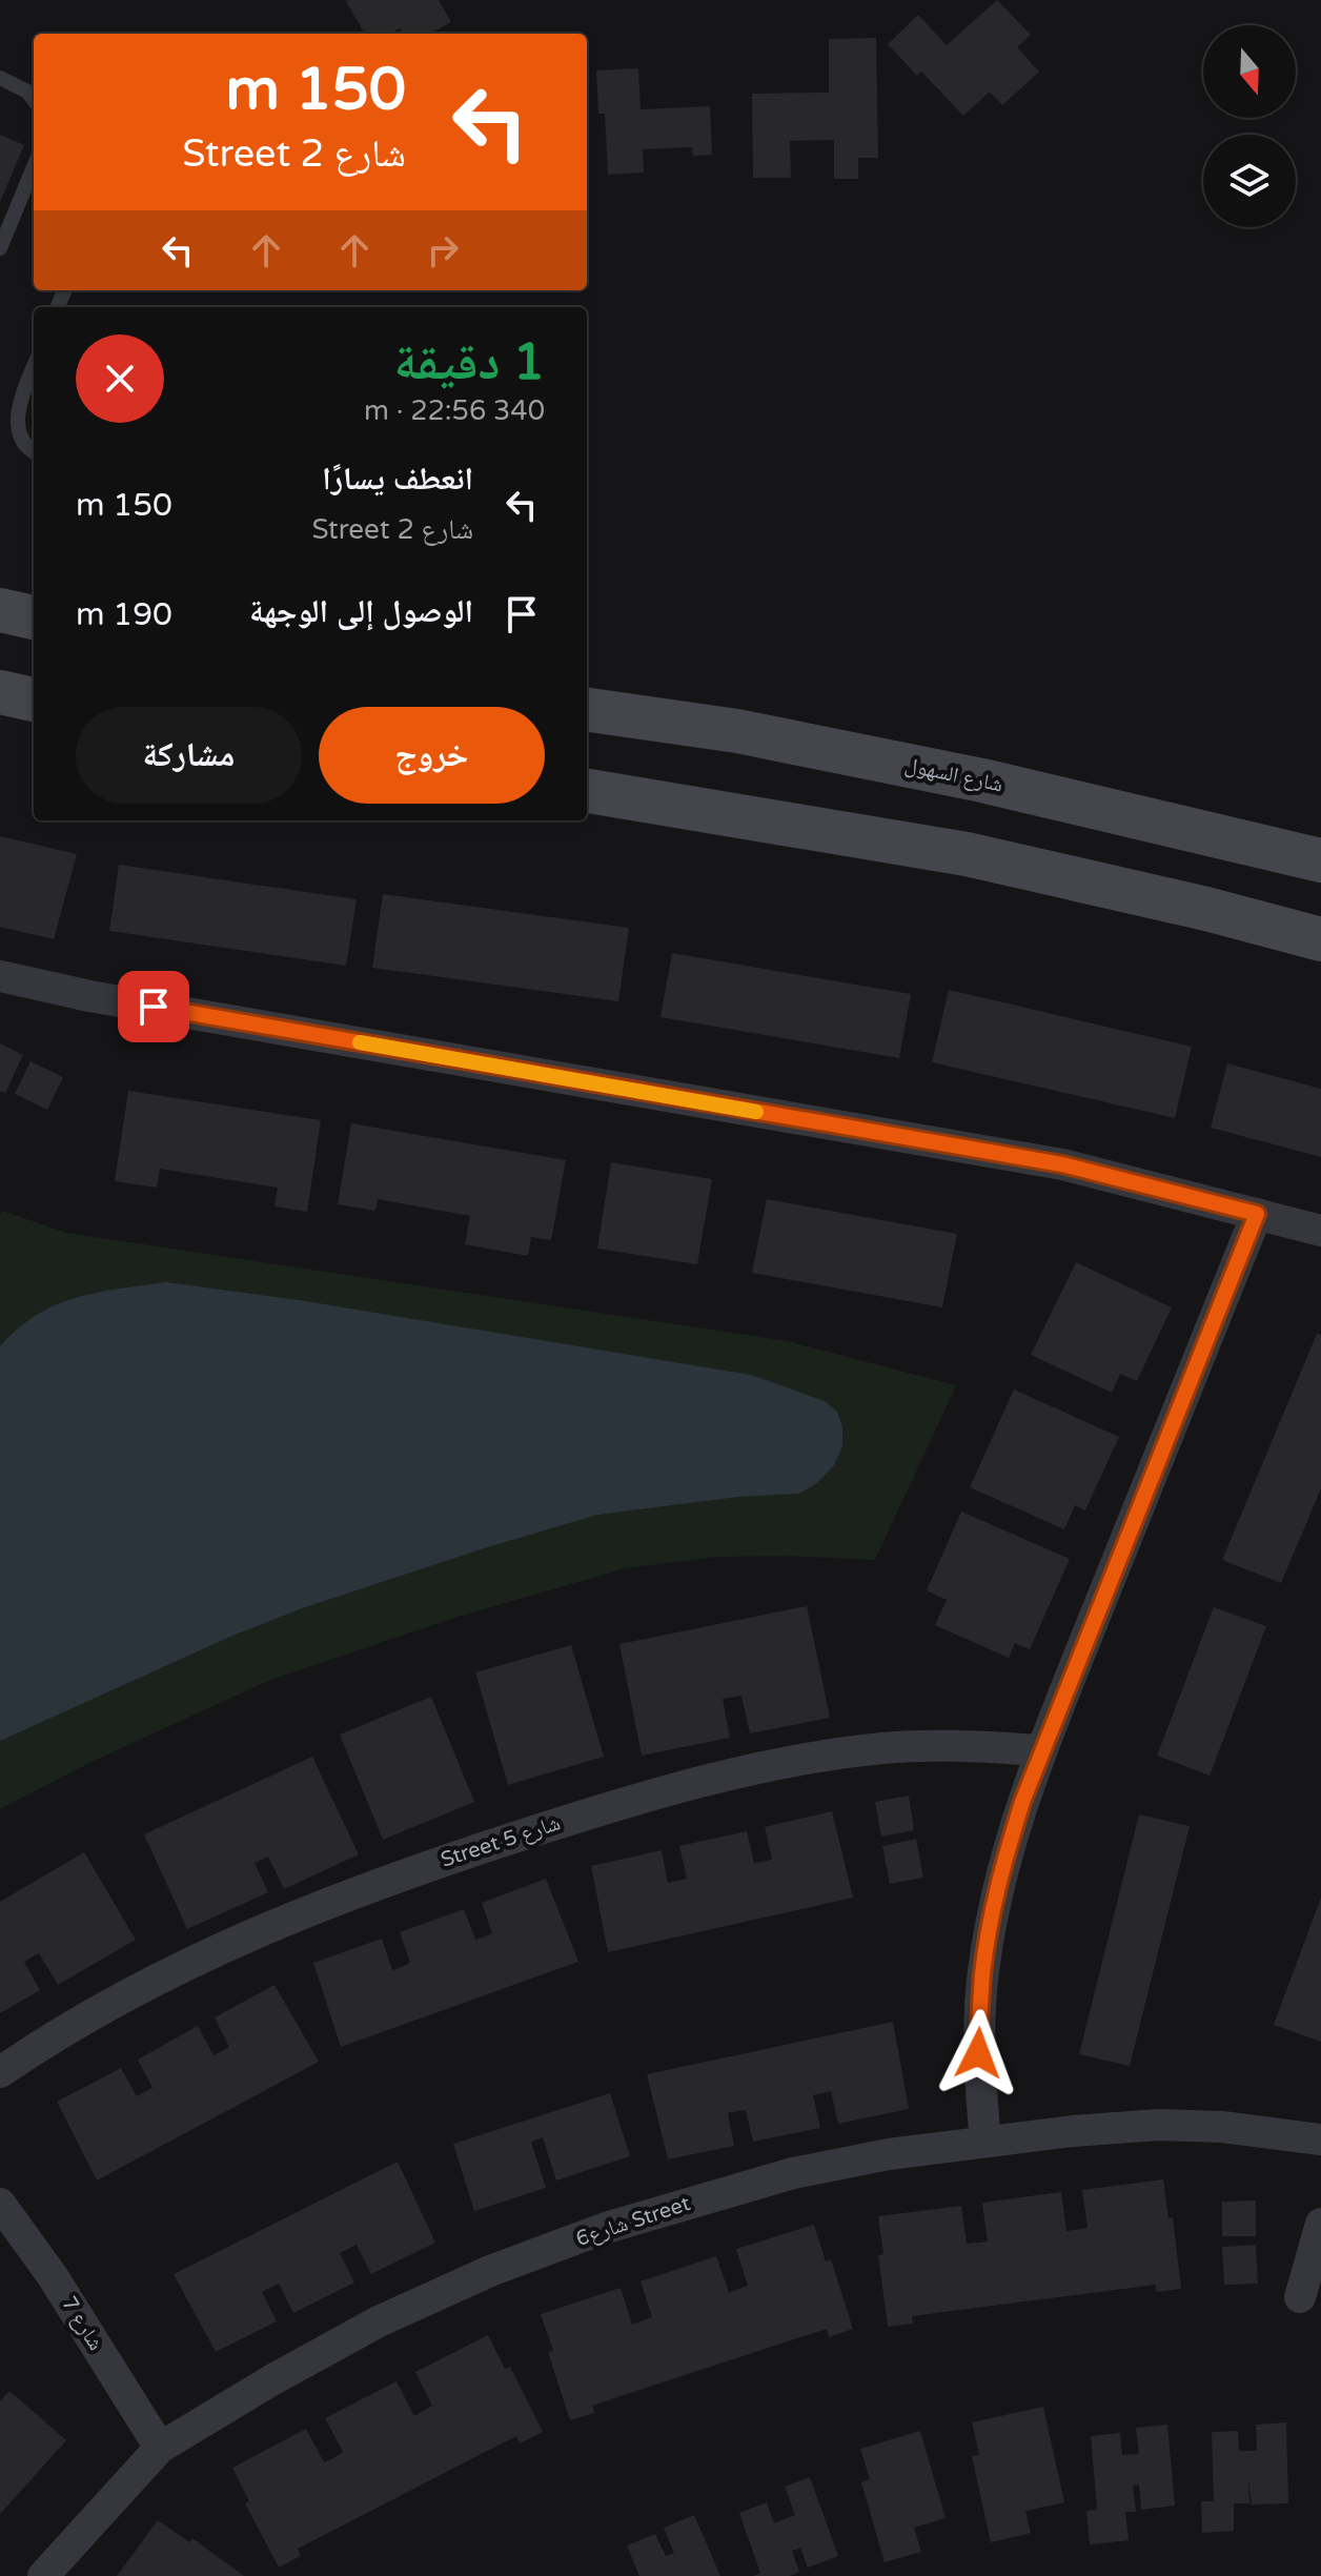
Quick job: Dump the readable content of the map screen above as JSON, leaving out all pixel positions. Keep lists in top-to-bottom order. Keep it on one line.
{"streets":{"main road":["شارع السهول"],"street":["Street شارع 5","شارع6 Street","شارع 7"]},"crossings":[["شارع6 Street","شارع 7"]],"north":"bottom","page":{"turn":["150 m","شارع 2 Street"],"heading":["1 دقيقة","340 m · 22:56"],"list":[{"name":"انعطف يسارًا","note":"شارع 2 Street","value":"150 m"},{"name":"الوصول إلى الوجهة","value":"190 m"}],"buttons":["خروج","مشاركة"]}}
